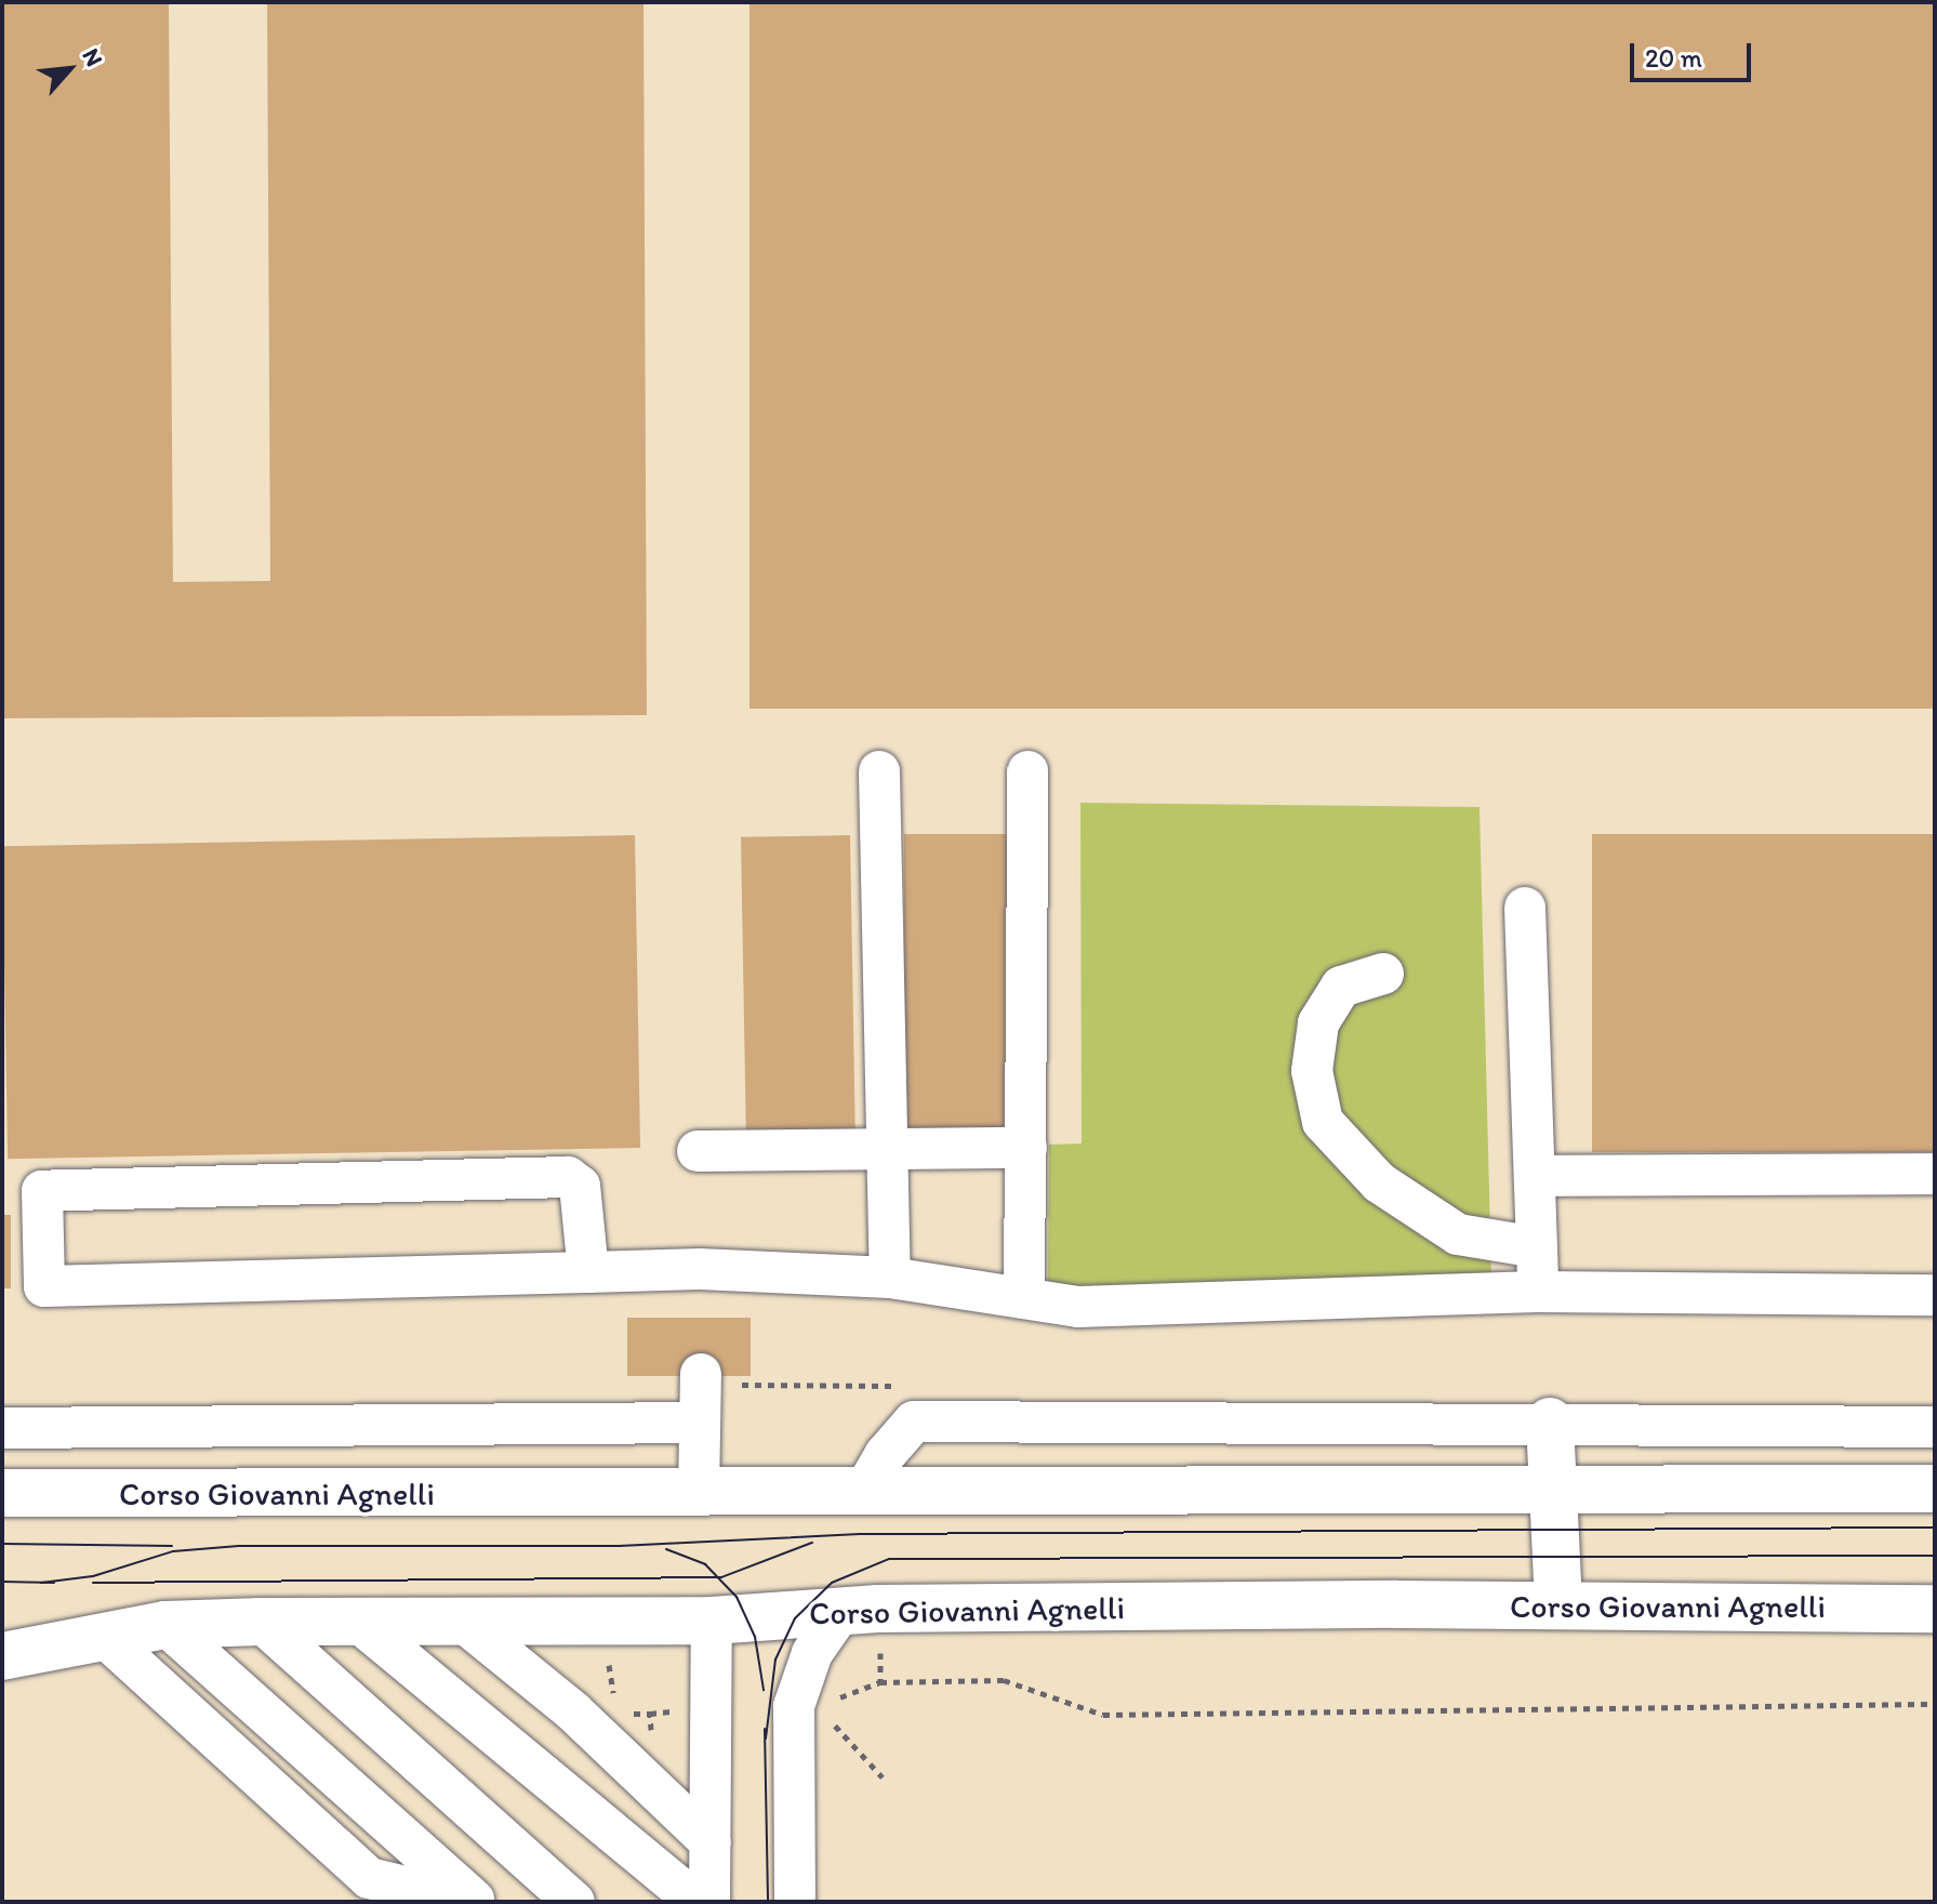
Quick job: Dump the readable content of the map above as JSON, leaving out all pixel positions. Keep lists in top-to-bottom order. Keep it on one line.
{"streets":{"main road":["Corso Giovanni Agnelli"]},"scale_bar":"20 m","north":"top right"}
